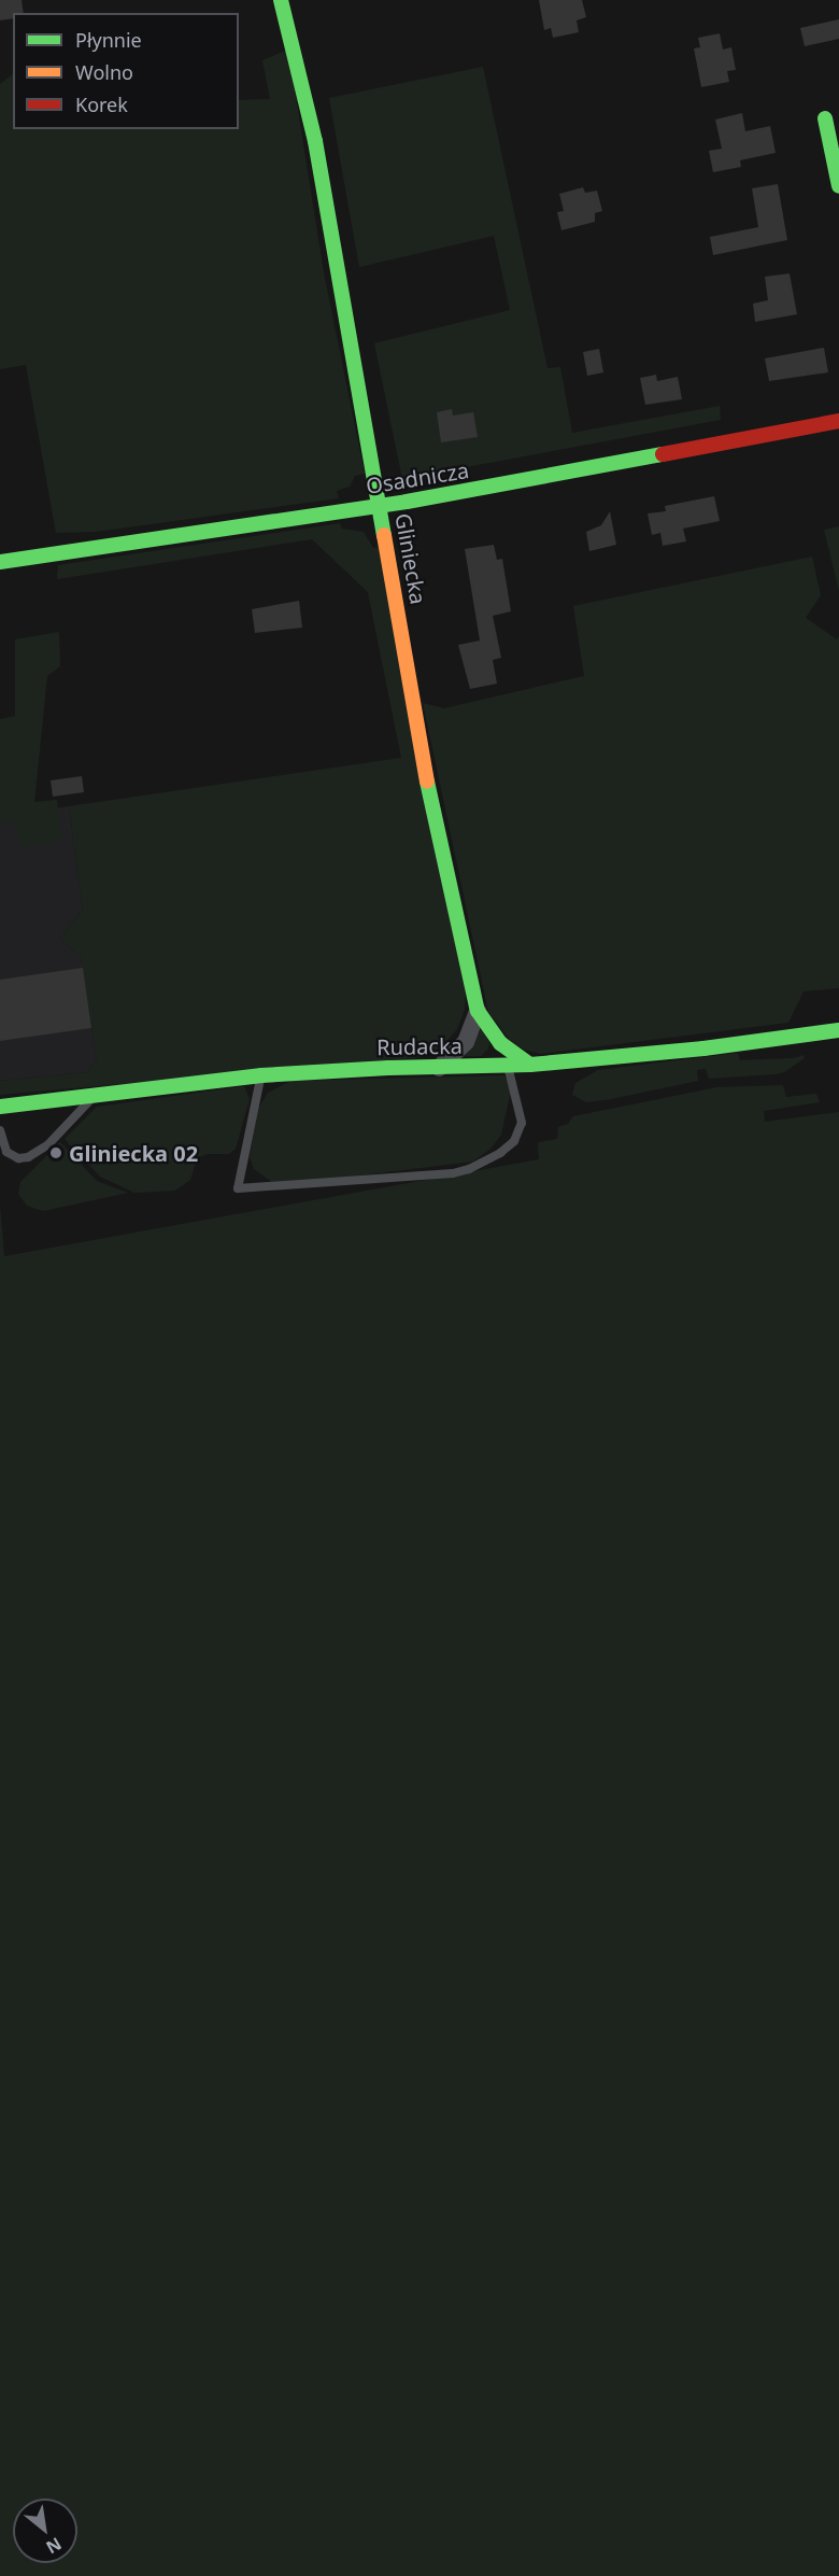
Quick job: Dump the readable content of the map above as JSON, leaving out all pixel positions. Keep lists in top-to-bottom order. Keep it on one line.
{"streets":{"street":["Osadnicza","Gliniecka","Rudacka"]},"crossings":[["Osadnicza","Gliniecka"],["Gliniecka","Rudacka"]],"places":["Gliniecka 02"],"legend":["Płynnie","Wolno","Korek"],"north":"bottom right"}
